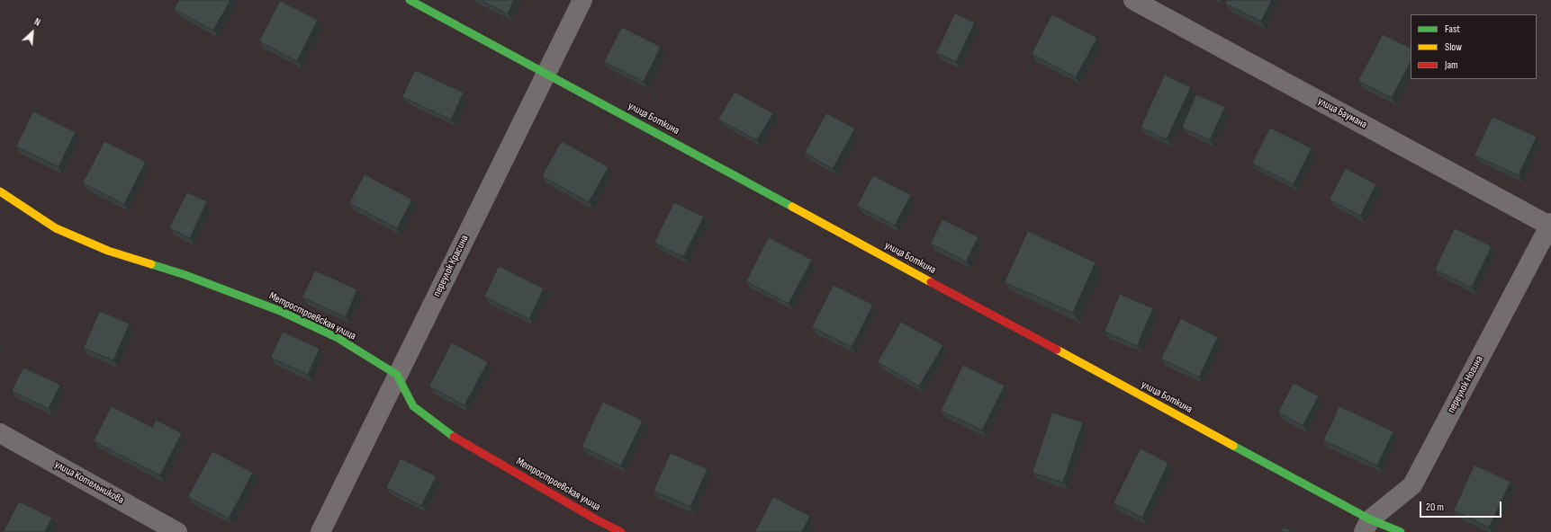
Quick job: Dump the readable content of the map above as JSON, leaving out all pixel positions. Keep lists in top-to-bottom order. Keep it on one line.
{"streets":{"street":["улица Баумана","улица Боткина","переулок Красина","Метростроевская улица","переулок Ногина","улица Котельникова"]},"crossings":[["улица Баумана","переулок Ногина"],["улица Боткина","переулок Красина"],["улица Боткина","переулок Ногина"],["переулок Красина","Метростроевская улица"]],"legend":["Fast","Slow","Jam"],"scale_bar":"20 m","north":"top right"}
